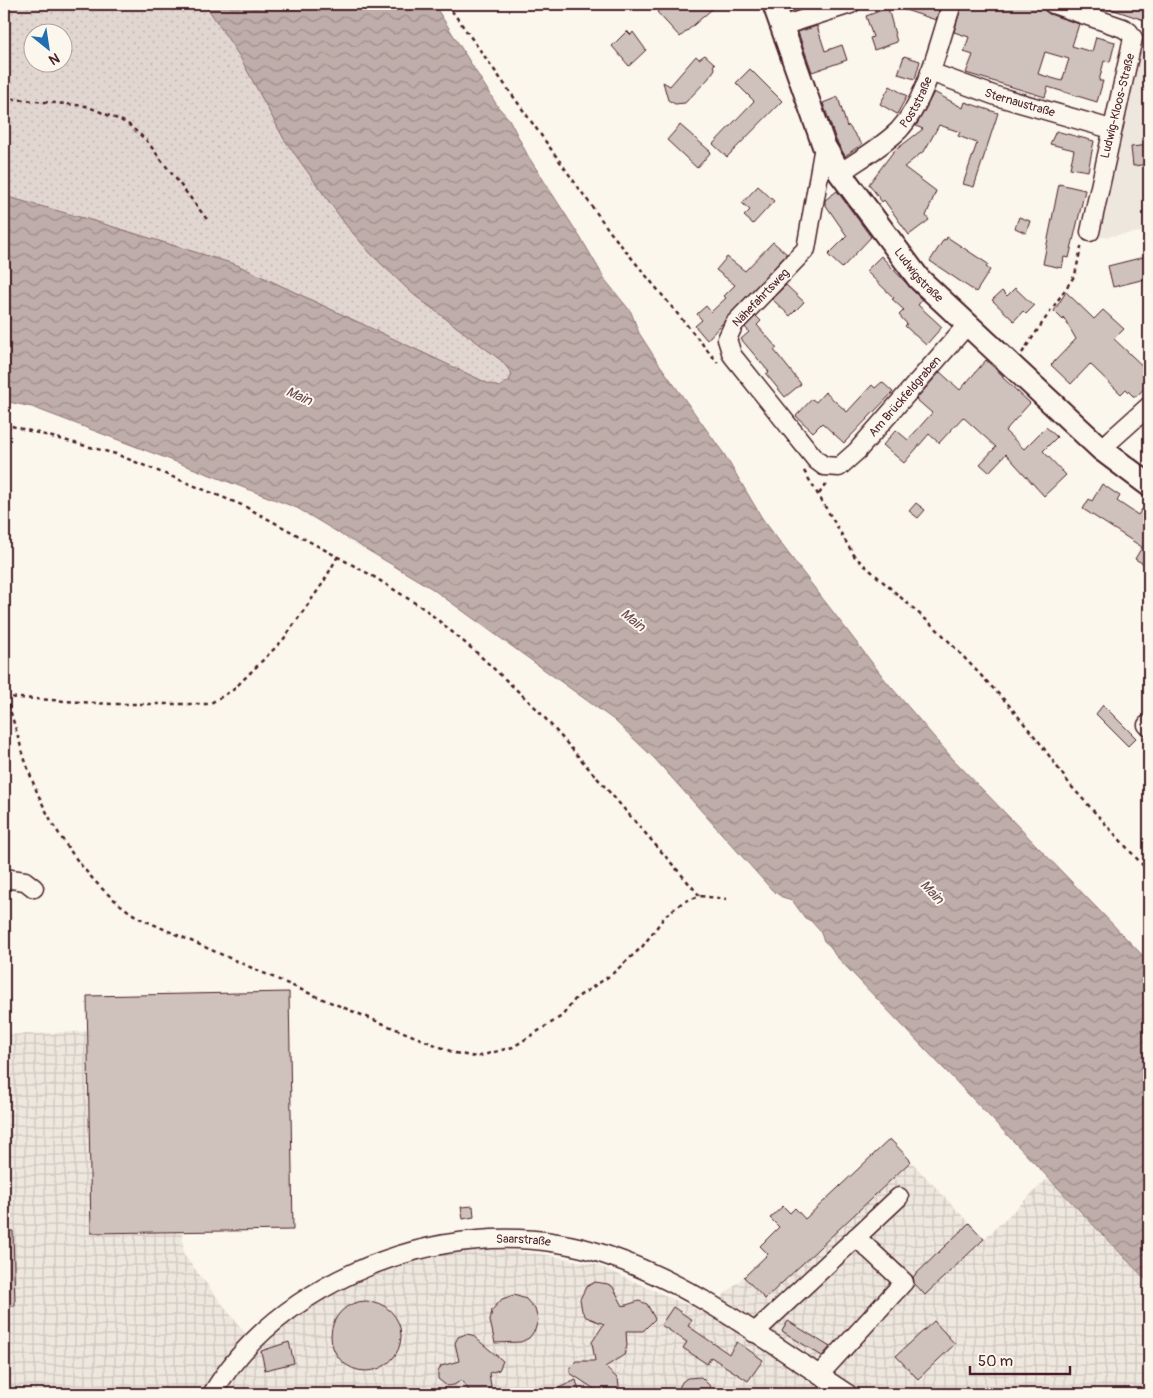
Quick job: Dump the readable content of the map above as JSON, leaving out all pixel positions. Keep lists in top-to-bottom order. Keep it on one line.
{"streets":{"main road":["Ludwigstraße"],"street":["Poststraße","Sternaustraße","Ludwig-Kloos-Straße","Nähefahrtsweg","Am Brückfeldgraben","Saarstraße"]},"crossings":[["Poststraße","Sternaustraße"],["Poststraße","Ludwigstraße"],["Sternaustraße","Ludwig-Kloos-Straße"],["Ludwigstraße","Nähefahrtsweg"],["Ludwigstraße","Am Brückfeldgraben"],["Nähefahrtsweg","Am Brückfeldgraben"]],"water":["Main"],"scale_bar":"50 m","north":"bottom right"}
